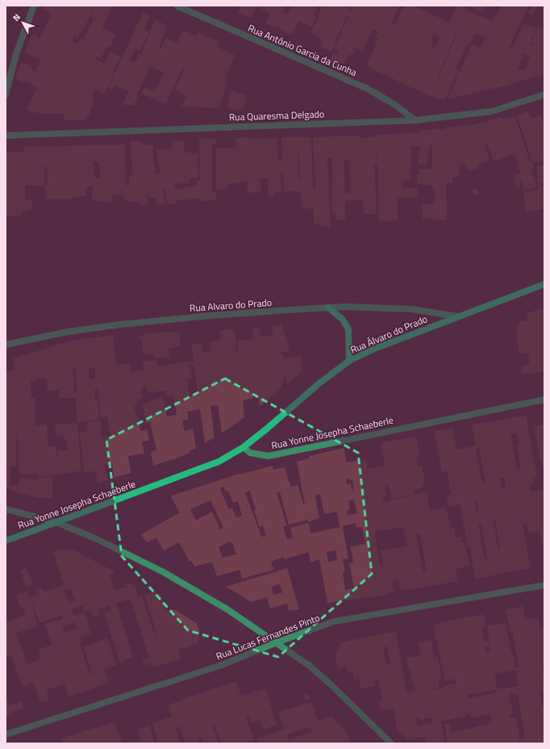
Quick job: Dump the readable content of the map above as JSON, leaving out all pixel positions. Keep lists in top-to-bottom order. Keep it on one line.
{"streets":{"street":["Rua Antônio Garcia da Cunha","Rua Quaresma Delgado","Rua Alvaro do Prado","Rua Álvaro do Prado","Rua Yonne Josepha Schaeberle","Rua Lucas Fernandes Pinto"]},"crossings":[["Rua Antônio Garcia da Cunha","Rua Quaresma Delgado"],["Rua Alvaro do Prado","Rua Álvaro do Prado"],["Rua Álvaro do Prado","Rua Yonne Josepha Schaeberle"]],"north":"top left"}
